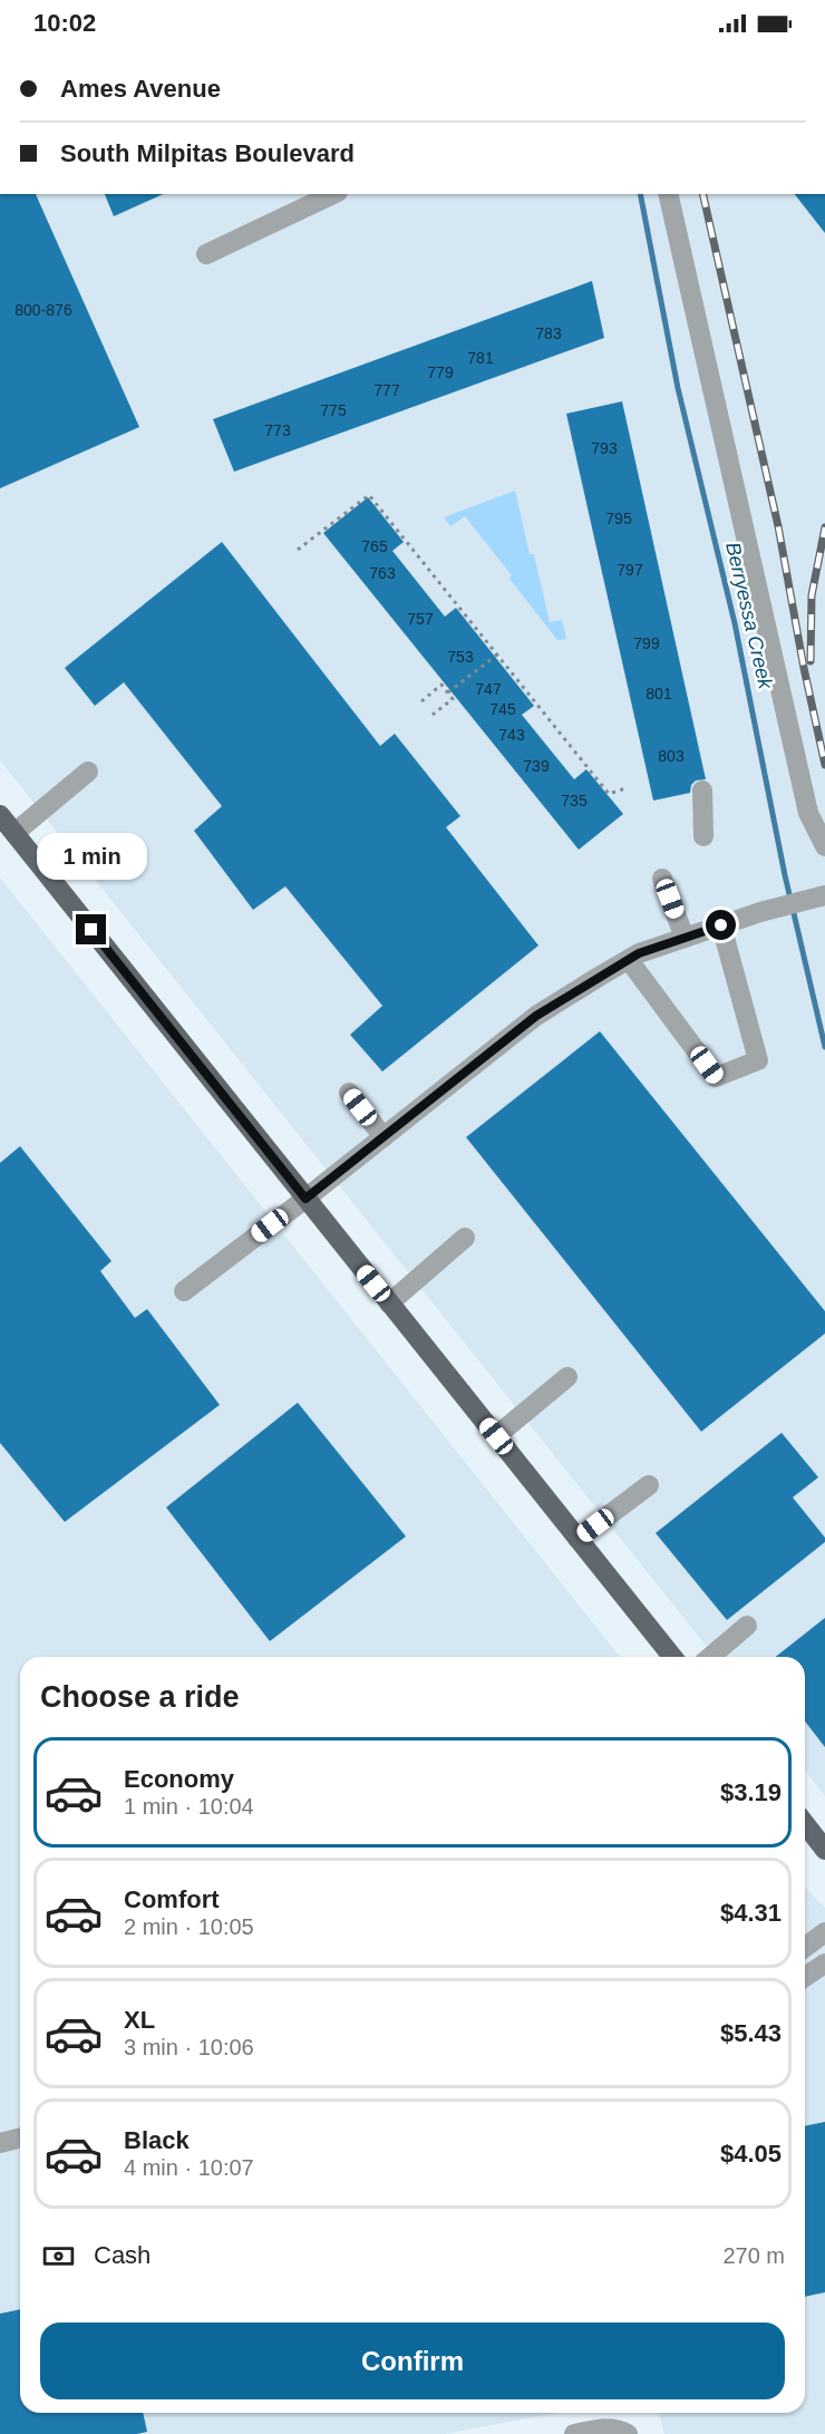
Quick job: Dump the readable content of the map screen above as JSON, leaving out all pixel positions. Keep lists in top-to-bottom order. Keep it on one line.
{"water":["Berryessa Creek"],"house_numbers":["800-876","783","781","779","777","775","773","793","795","765","797","763","757","799","753","747","801","745","743","803","739","735"],"page":{"status":"10:02","banner":["Ames Avenue","South Milpitas Boulevard"],"bubble":"1 min","heading":"Choose a ride","list":[{"name":"Economy","note":"1 min · 10:04","value":"$3.19"},{"name":"Comfort","note":"2 min · 10:05","value":"$4.31"},{"name":"XL","note":"3 min · 10:06","value":"$5.43"},{"name":"Black","note":"4 min · 10:07","value":"$4.05"}],"pay":["Cash","270 m"],"buttons":"Confirm"}}
